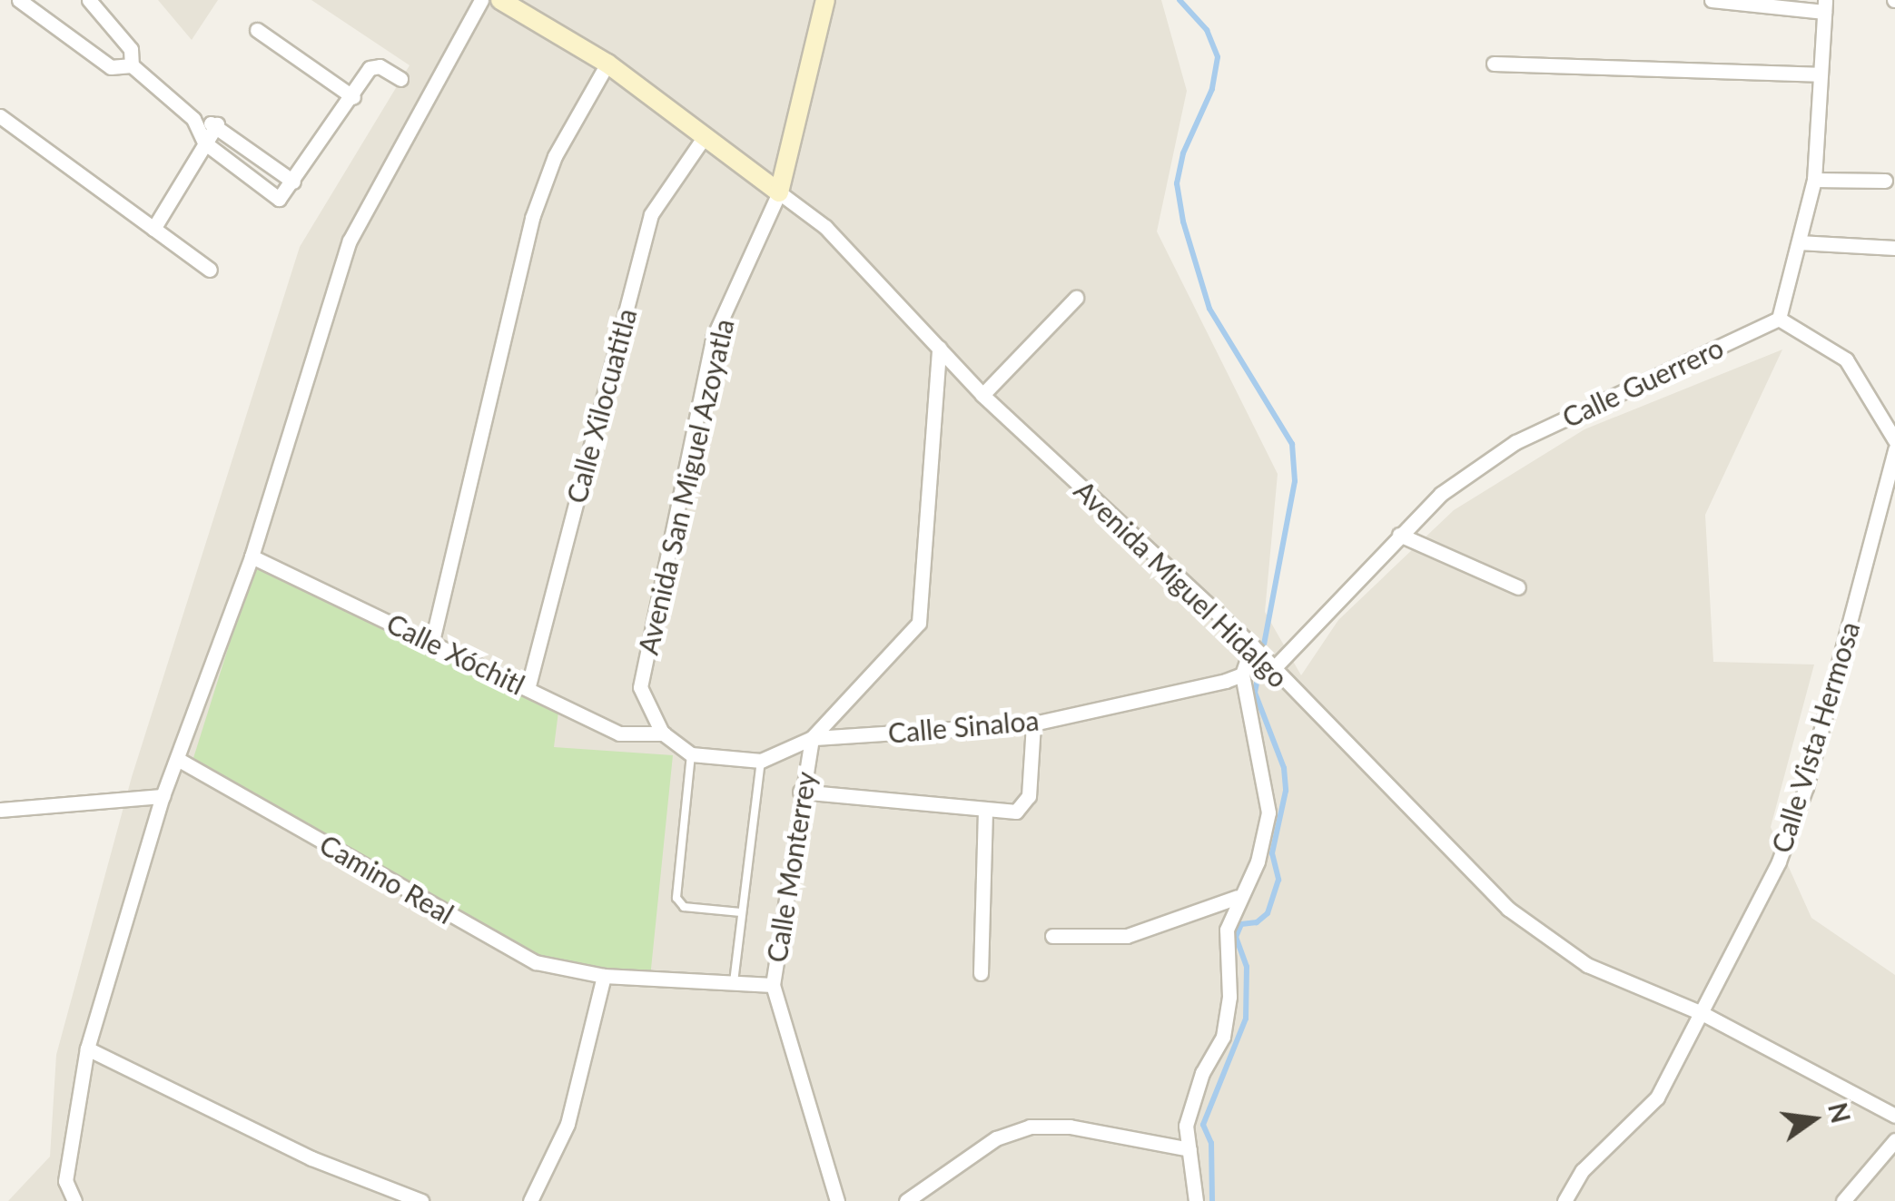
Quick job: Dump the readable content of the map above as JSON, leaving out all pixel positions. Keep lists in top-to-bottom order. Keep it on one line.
{"streets":{"street":["Calle Guerrero","Calle Xilocuatitla","Avenida San Miguel Azoyatla","Avenida Miguel Hidalgo","Calle Xóchitl","Calle Sinaloa","Calle Vista Hermosa","Calle Monterrey","Camino Real"]},"crossings":[["Calle Guerrero","Avenida Miguel Hidalgo"],["Calle Xilocuatitla","Avenida Miguel Hidalgo"],["Calle Xilocuatitla","Calle Xóchitl"],["Avenida San Miguel Azoyatla","Avenida Miguel Hidalgo"],["Avenida San Miguel Azoyatla","Calle Xóchitl"],["Avenida Miguel Hidalgo","Calle Vista Hermosa"],["Avenida Miguel Hidalgo","Calle Monterrey"],["Calle Sinaloa","Calle Monterrey"],["Calle Monterrey","Camino Real"]],"north":"right"}
